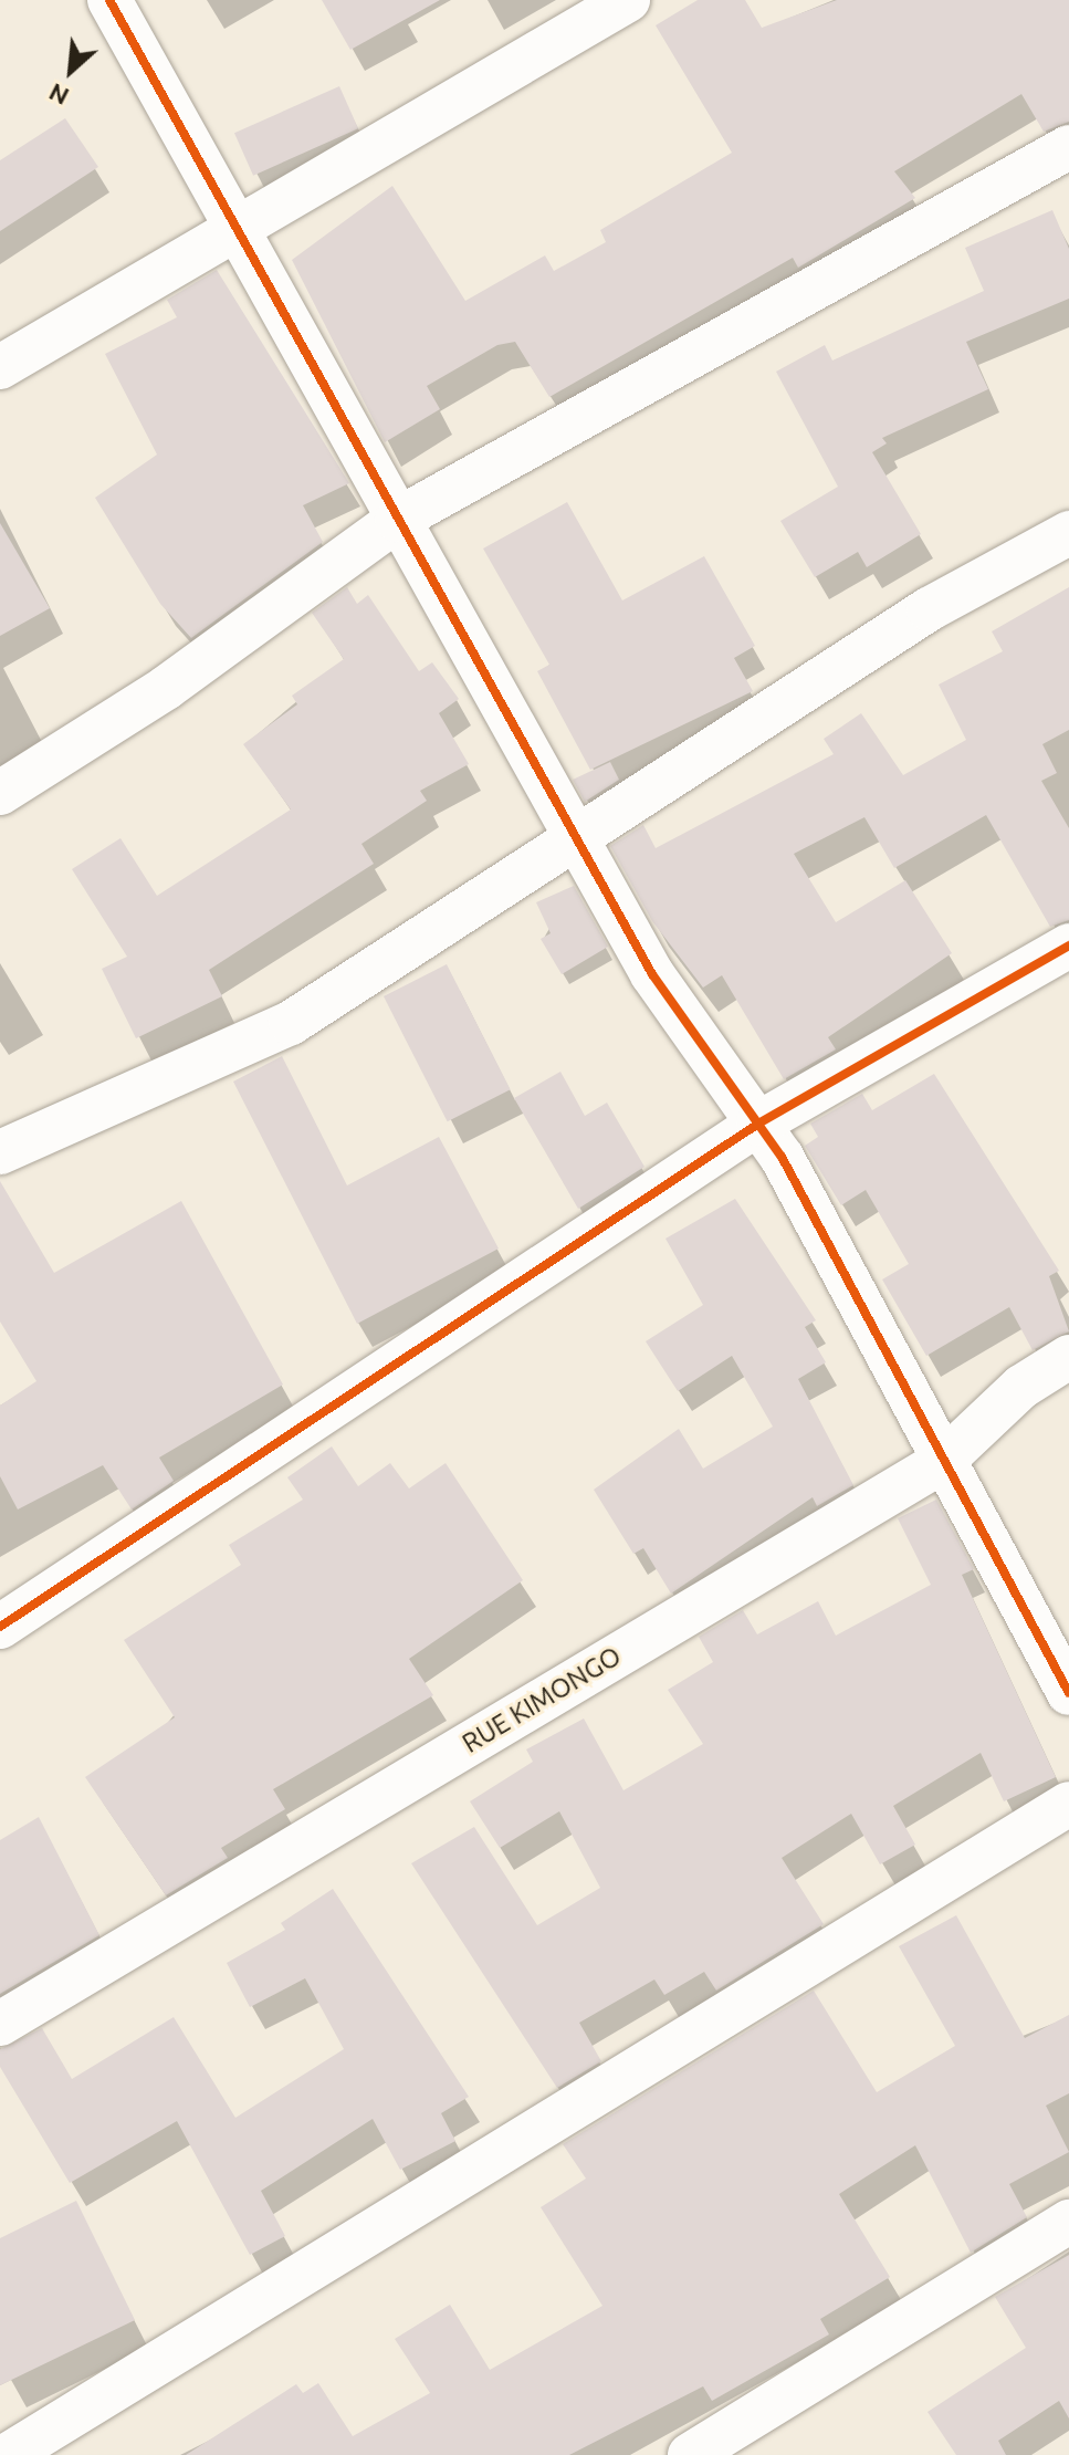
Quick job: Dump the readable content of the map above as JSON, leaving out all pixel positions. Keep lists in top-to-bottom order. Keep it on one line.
{"streets":{"street":["RUE KIMONGO"]},"north":"bottom left"}
